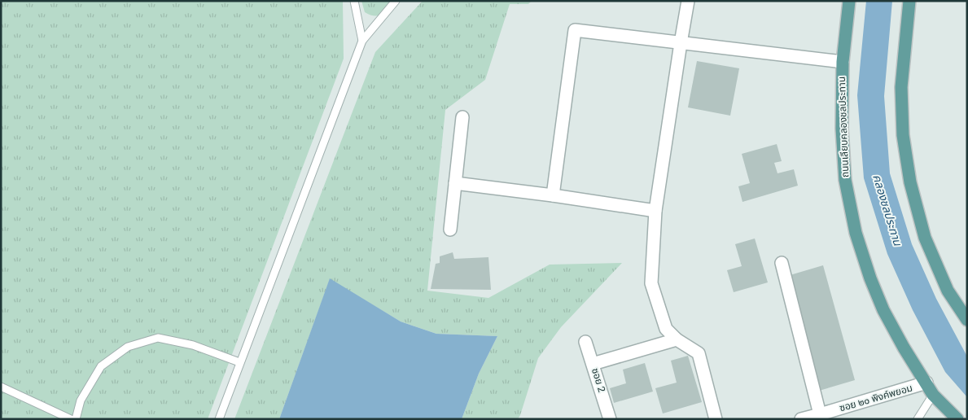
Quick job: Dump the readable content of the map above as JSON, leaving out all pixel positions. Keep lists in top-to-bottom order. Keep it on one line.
{"streets":{"main road":["ถนนเลียบคลองชลประทาน"],"street":["ซอย 2","ซอย ๒๐ พิงค์พยอม"]},"crossings":[["ถนนเลียบคลองชลประทาน","ซอย ๒๐ พิงค์พยอม"]],"water":["คลองชลประทาน"]}
